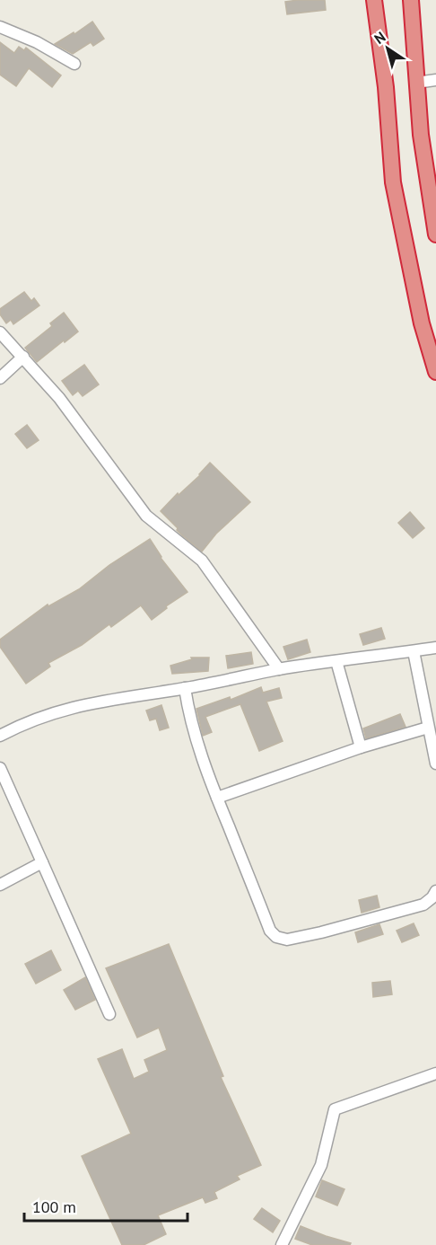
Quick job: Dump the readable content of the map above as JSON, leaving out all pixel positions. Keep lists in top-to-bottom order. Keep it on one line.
{"scale_bar":"100 m","north":"top left"}
